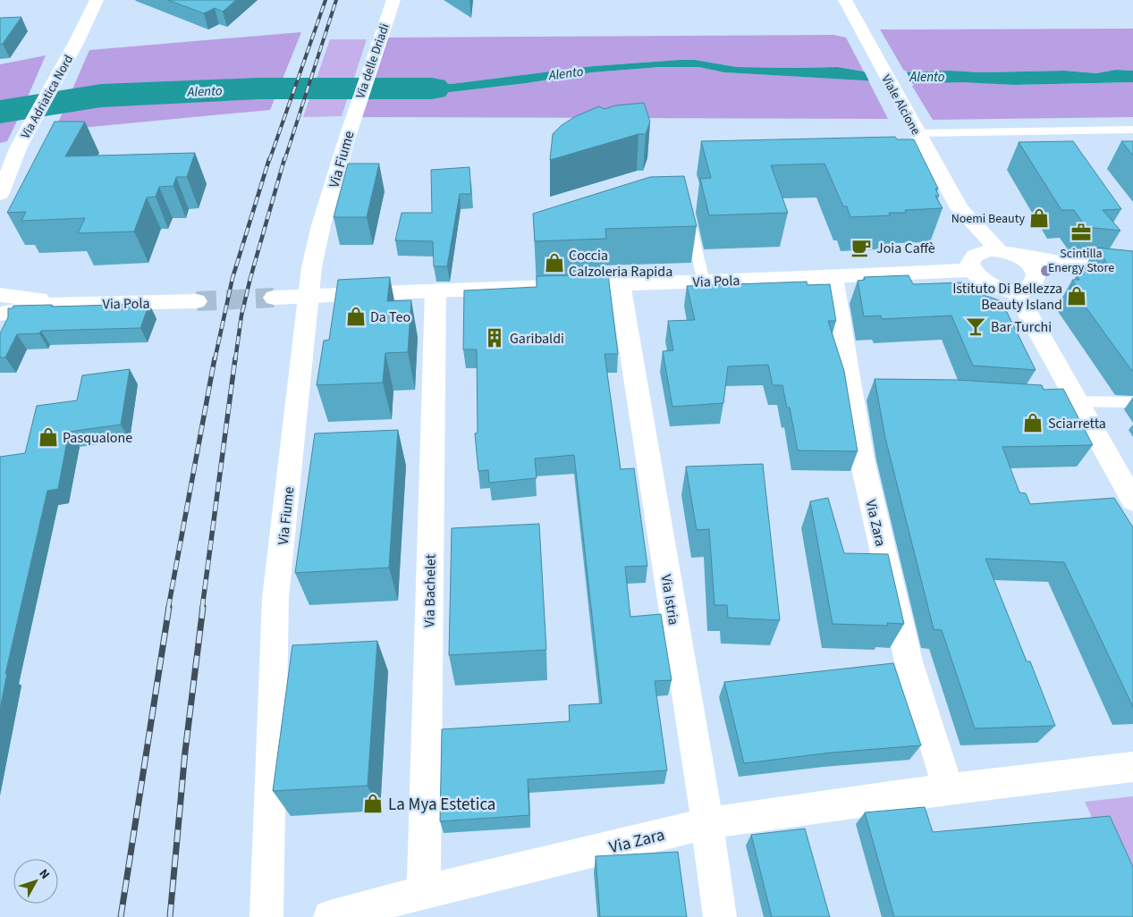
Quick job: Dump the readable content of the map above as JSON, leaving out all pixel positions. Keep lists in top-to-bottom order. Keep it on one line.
{"streets":{"street":["Via delle Driadi","Via Adriatica Nord","Viale Alcione","Via Fiume","Via Pola","Via Zara","Via Bachelet","Via Istria"]},"crossings":[["Via delle Driadi","Via Fiume"],["Viale Alcione","Via Pola"],["Via Fiume","Via Pola"],["Via Pola","Via Zara"],["Via Pola","Via Bachelet"],["Via Pola","Via Istria"],["Via Zara","Via Bachelet"],["Via Zara","Via Istria"]],"water":["Alento"],"places":{"shop":["Noemi Beauty","Coccia Calzoleria Rapida","Istituto Di Bellezza Beauty Island","Da Teo","Sciarretta","Pasqualone","La Mya Estetica"],"office":["Scintilla Energy Store"],"cafe":["Joia Caffè"],"bar":["Bar Turchi"],"building":["Garibaldi"]},"north":"top right"}
